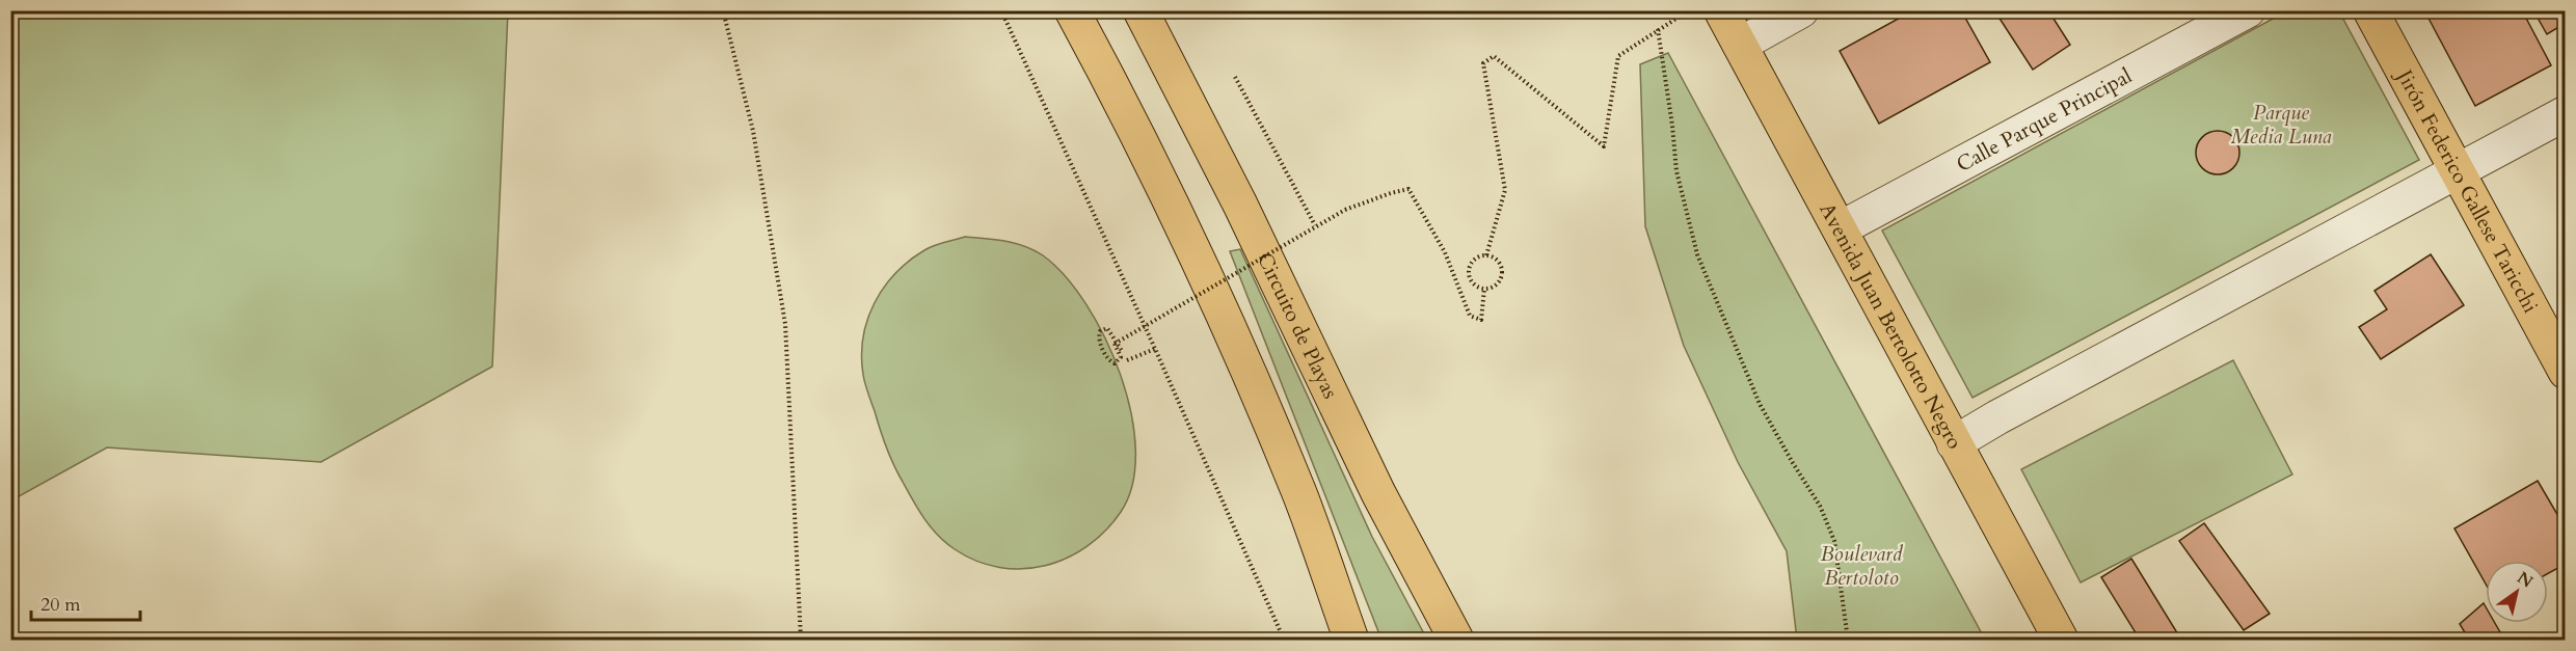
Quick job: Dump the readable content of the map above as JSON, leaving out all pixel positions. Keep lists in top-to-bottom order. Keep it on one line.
{"streets":{"main road":["Jirón Federico Gallese Taricchi","Circuito de Playas","Avenida Juan Bertolotto Negro"],"street":["Calle Parque Principal"]},"crossings":[["Calle Parque Principal","Avenida Juan Bertolotto Negro"]],"parks":["Parque Media Luna","Boulevard Bertoloto"],"scale_bar":"20 m","north":"top right"}
